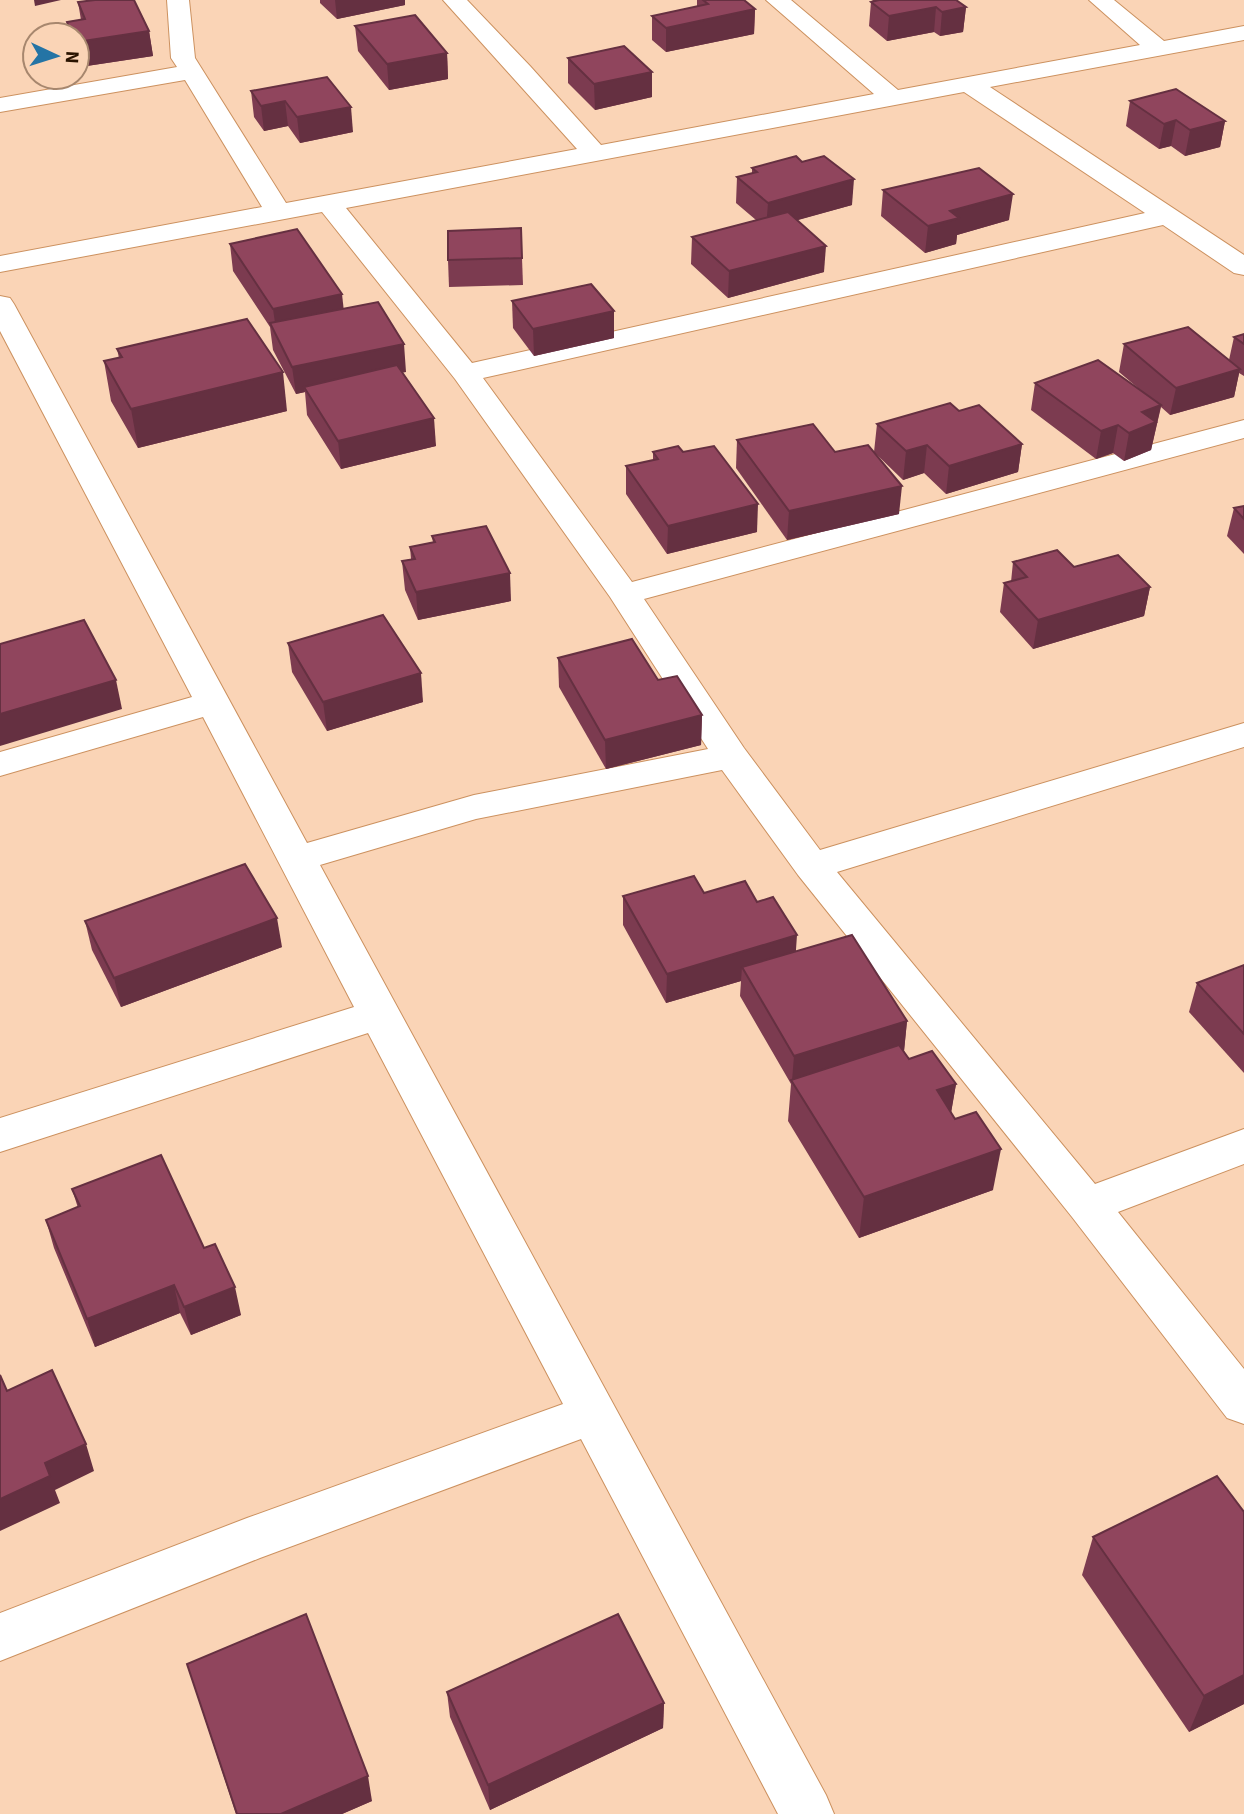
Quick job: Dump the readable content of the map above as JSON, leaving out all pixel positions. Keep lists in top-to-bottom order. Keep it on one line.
{"north":"right"}
